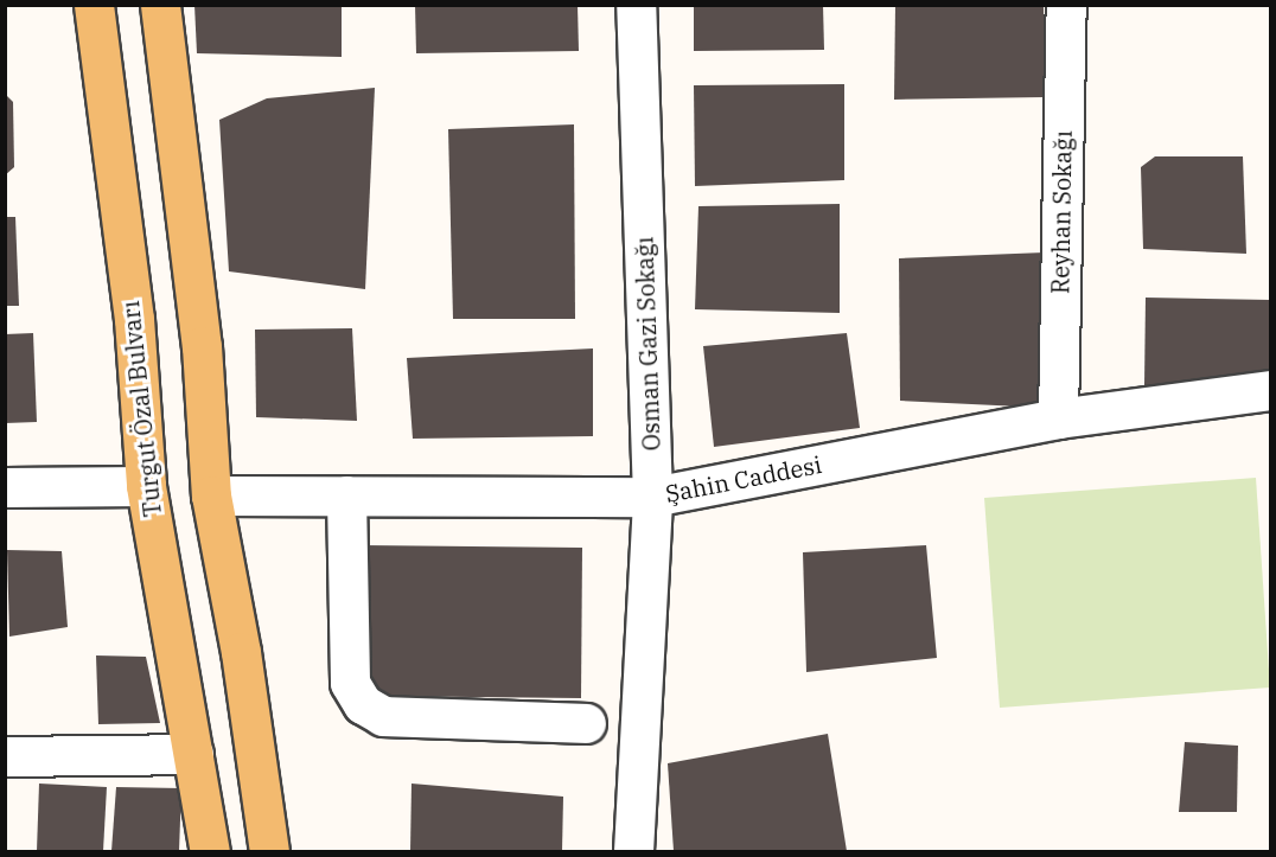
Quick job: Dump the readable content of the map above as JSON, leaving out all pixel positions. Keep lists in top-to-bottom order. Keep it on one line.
{"streets":{"main road":["Turgut Özal Bulvarı"],"street":["Reyhan Sokağı","Osman Gazi Sokağı","Şahin Caddesi"]},"crossings":[["Reyhan Sokağı","Şahin Caddesi"],["Osman Gazi Sokağı","Şahin Caddesi"]]}
